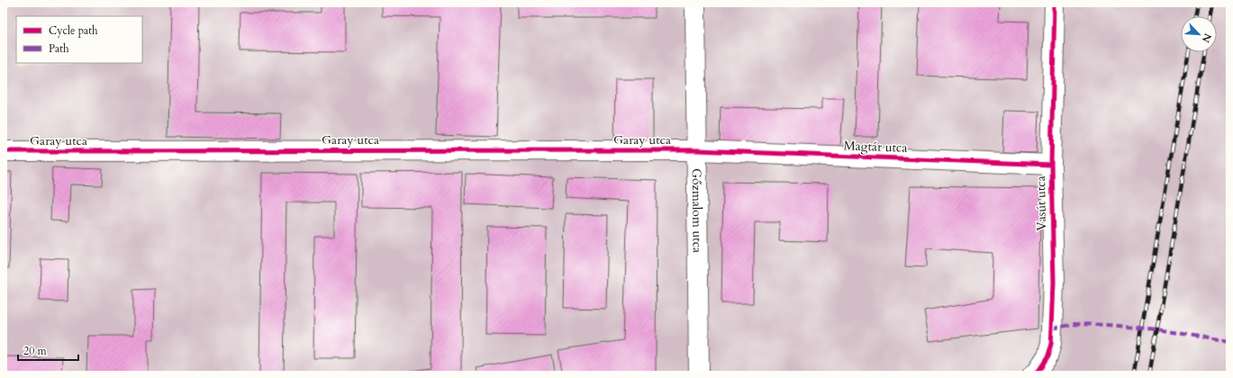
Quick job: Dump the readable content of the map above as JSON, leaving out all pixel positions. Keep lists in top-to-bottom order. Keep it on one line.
{"streets":{"street":["Garay utca","Magtár utca","Vasút utca","Gőzmalom utca"]},"crossings":[["Garay utca","Magtár utca"],["Garay utca","Gőzmalom utca"],["Magtár utca","Vasút utca"],["Magtár utca","Gőzmalom utca"]],"legend":["Cycle path","Path"],"scale_bar":"20 m","north":"bottom right"}
